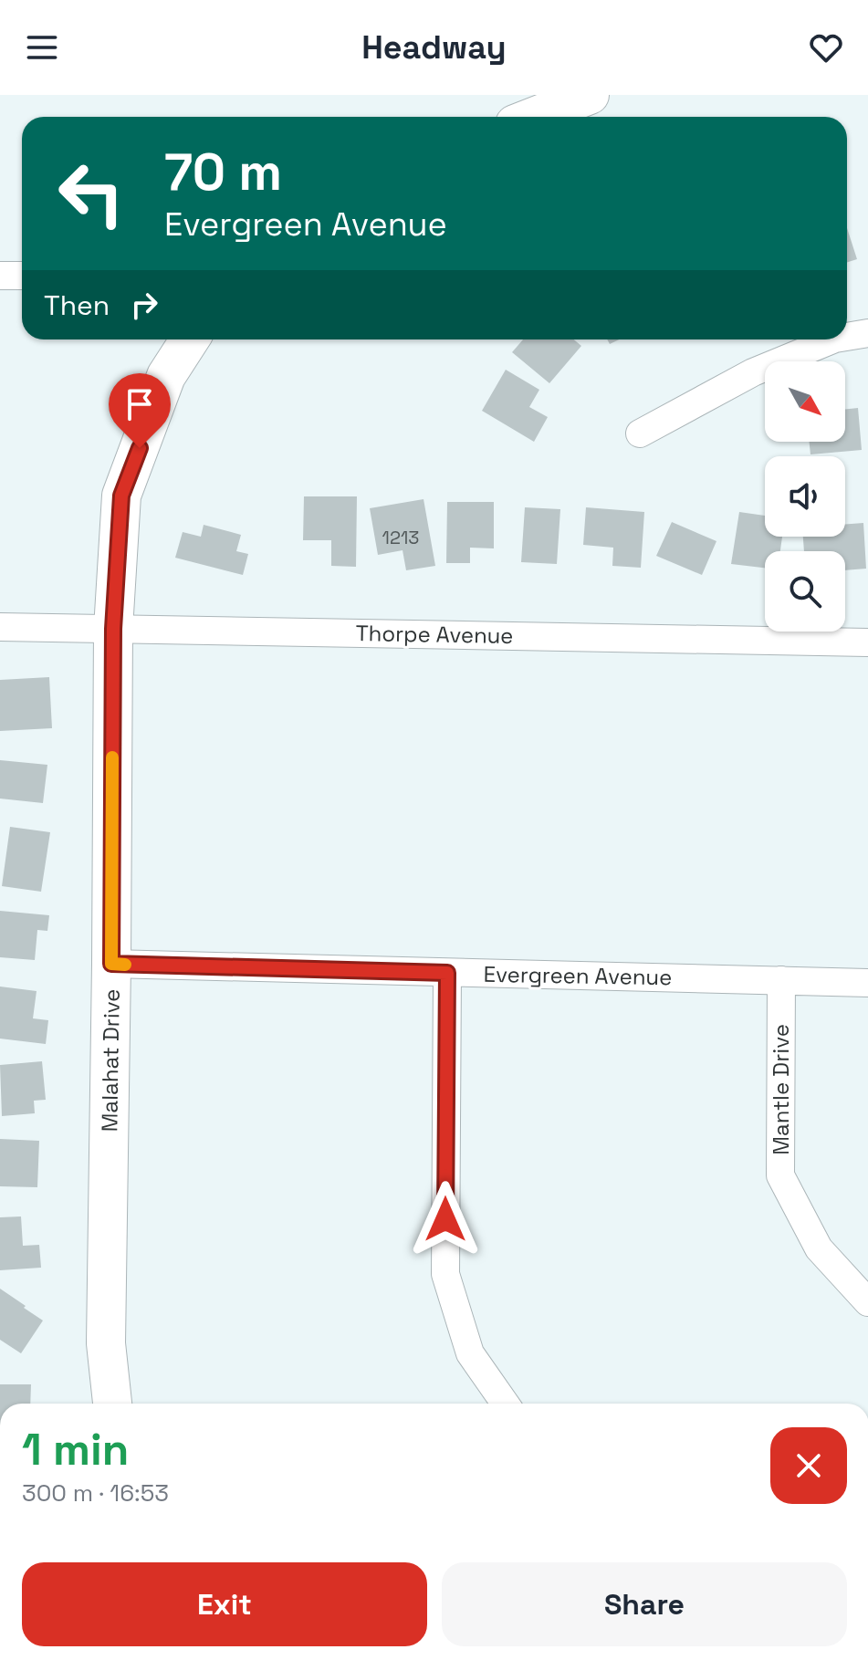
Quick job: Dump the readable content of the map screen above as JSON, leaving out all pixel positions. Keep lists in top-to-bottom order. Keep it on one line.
{"streets":{"street":["Thorpe Avenue","Evergreen Avenue","Malahat Drive","Mantle Drive"]},"crossings":[["Thorpe Avenue","Malahat Drive"],["Evergreen Avenue","Malahat Drive"],["Evergreen Avenue","Mantle Drive"]],"house_numbers":["1213"],"north":"bottom right","page":{"header":"Headway","turn":["70 m","Evergreen Avenue"],"then":"Then","heading":["1 min","300 m · 16:53"],"buttons":["Exit","Share"]}}
